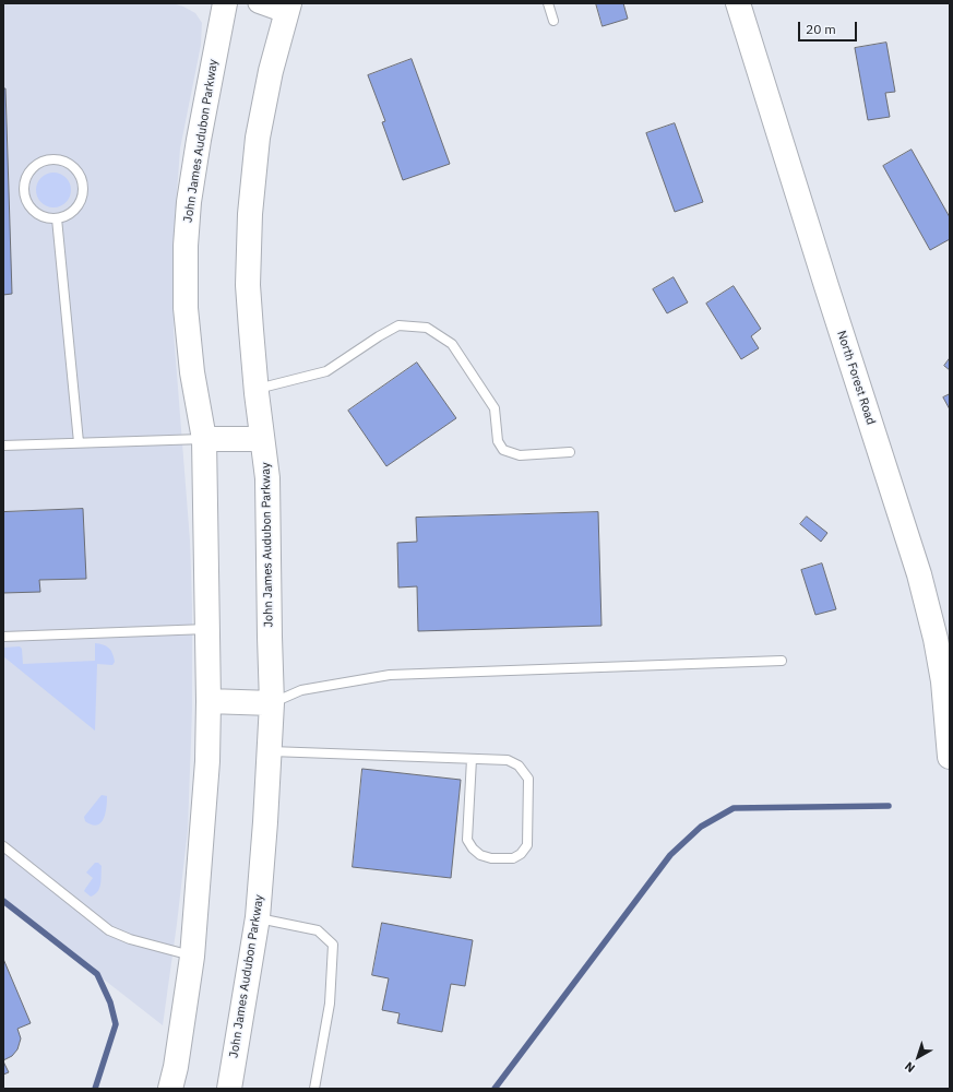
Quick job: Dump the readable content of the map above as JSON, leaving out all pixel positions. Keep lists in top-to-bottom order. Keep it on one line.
{"streets":{"main road":["John James Audubon Parkway","North Forest Road"]},"scale_bar":"20 m","north":"bottom left"}
